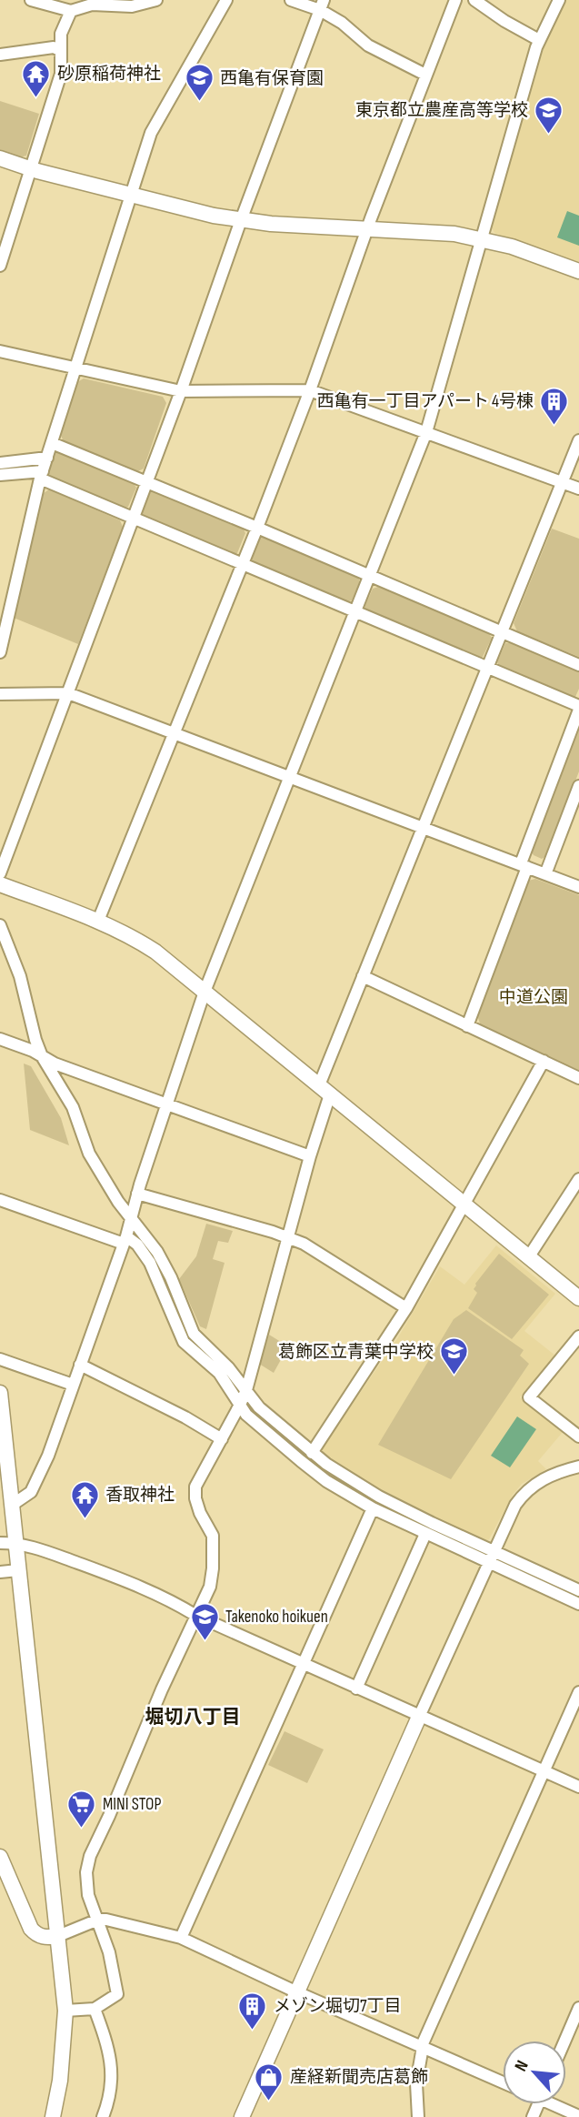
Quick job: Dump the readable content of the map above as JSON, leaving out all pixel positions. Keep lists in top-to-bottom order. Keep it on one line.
{"districts":["堀切八丁目"],"parks":["中道公園"],"places":{"temple":["砂原稲荷神社","香取神社"],"school or university":["西亀有保育園","東京都立農産高等学校","葛飾区立青葉中学校","Takenoko hoikuen"],"building":["西亀有一丁目アパート 4号棟","メゾン堀切7丁目"],"supermarket":["MINI STOP"],"shop":["産経新聞売店葛飾"]},"north":"top left"}
